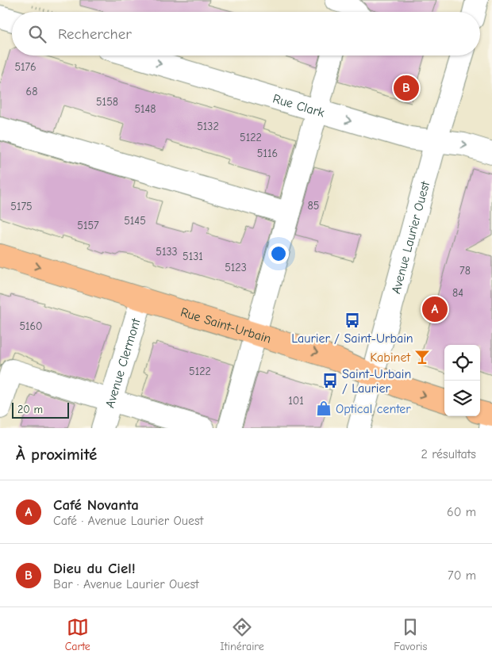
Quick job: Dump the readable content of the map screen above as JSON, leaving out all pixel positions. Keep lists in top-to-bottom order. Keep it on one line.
{"streets":{"main road":["Rue Saint-Urbain"],"street":["Rue Clark","Avenue Laurier Ouest","Avenue Clermont"]},"crossings":[["Rue Clark","Avenue Laurier Ouest"],["Avenue Laurier Ouest","Rue Saint-Urbain"],["Rue Saint-Urbain","Avenue Clermont"]],"one_way":["Rue Saint-Urbain"],"places":{"bus stop":["Laurier / Saint-Urbain","Saint-Urbain / Laurier"],"bar":["Kabinet"],"shop":["Optical center"]},"house_numbers":["5176","68","5158","5148","5132","5122","5116","85","5175","5145","5157","5133","5131","5123","78","84","5160","5122","101"],"scale_bar":"20 m","page":{"search":"Rechercher","pins":["B","A"],"scale":"20 m","heading":["À proximité","2 résultats"],"list":[{"mark":"A","name":"Café Novanta","note":"Café · Avenue Laurier Ouest","value":"60 m"},{"mark":"B","name":"Dieu du Ciel!","note":"Bar · Avenue Laurier Ouest","value":"70 m"}],"nav":["Carte","Itinéraire","Favoris"]}}
